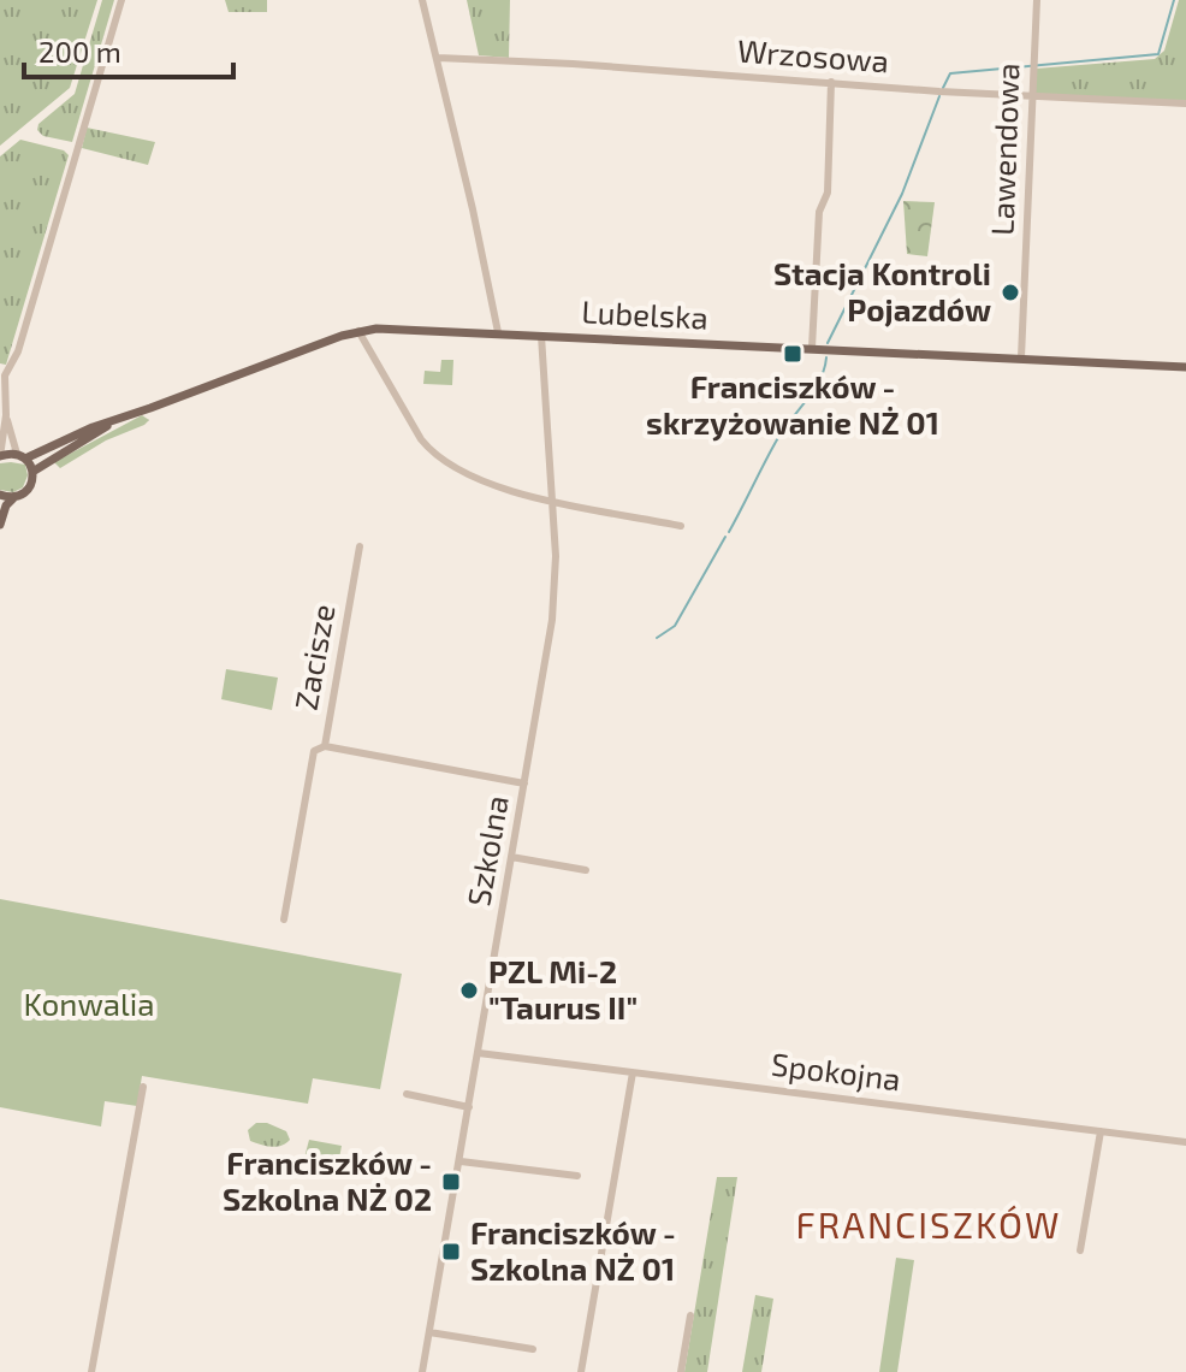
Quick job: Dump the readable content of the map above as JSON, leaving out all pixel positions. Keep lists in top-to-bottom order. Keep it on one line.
{"streets":{"main road":["Lubelska"],"street":["Wrzosowa","Lawendowa","Zacisze","Szkolna","Spokojna"]},"crossings":[["Wrzosowa","Lawendowa"],["Lawendowa","Lubelska"],["Lubelska","Szkolna"],["Zacisze","Szkolna"],["Szkolna","Spokojna"]],"districts":["FRANCISZKÓW"],"parks":["Konwalia"],"places":{"other":["Stacja Kontroli Pojazdów","PZL Mi-2 \"Taurus II\""],"transit":["Franciszków - skrzyżowanie NŻ 01","Franciszków - Szkolna NŻ 02","Franciszków - Szkolna NŻ 01"]},"scale_bar":"200 m"}
